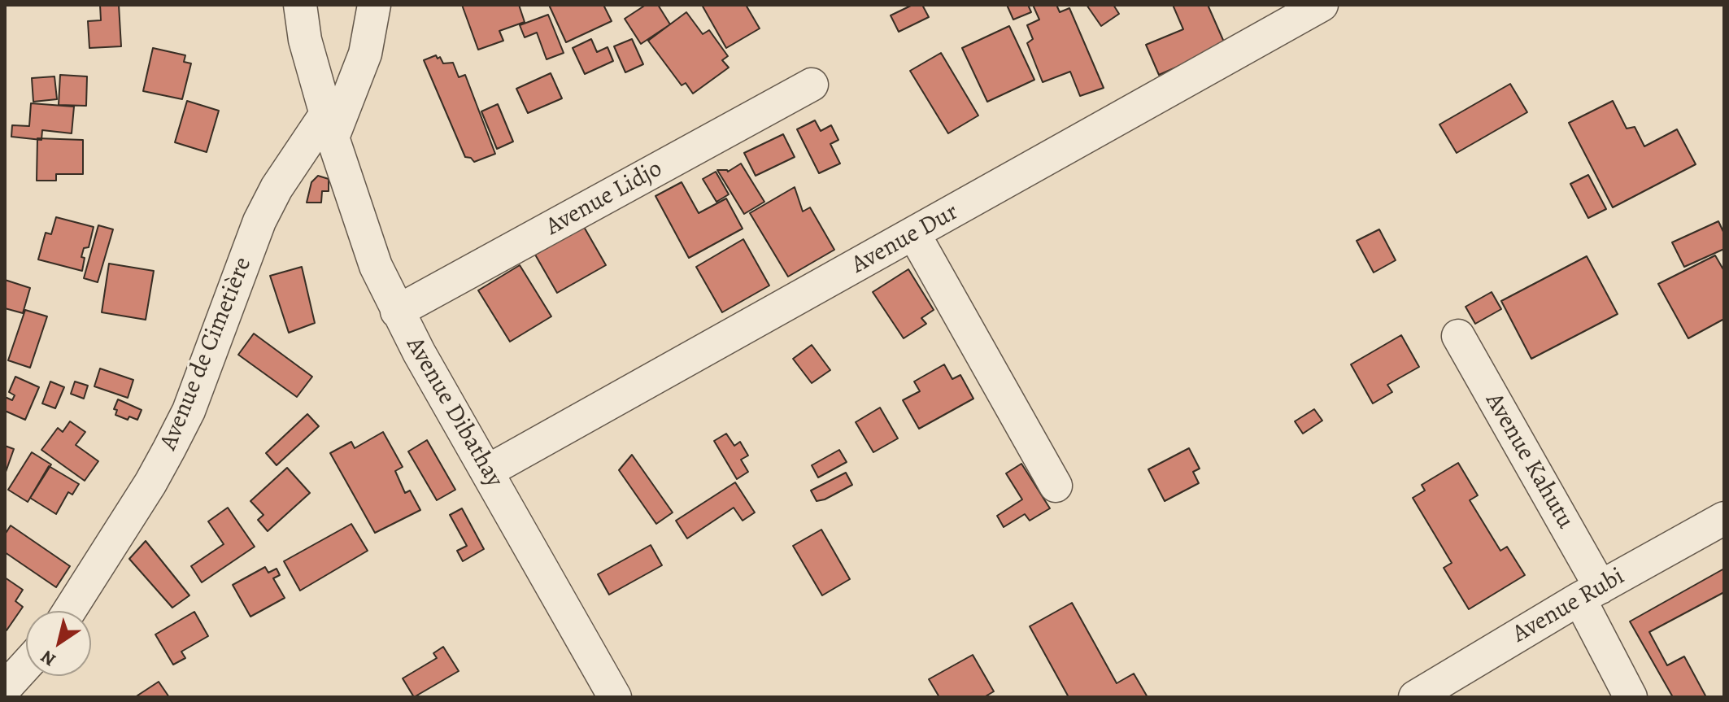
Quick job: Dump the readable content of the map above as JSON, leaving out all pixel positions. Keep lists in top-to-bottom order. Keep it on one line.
{"streets":{"street":["Avenue Lidjo","Avenue Dur","Avenue de Cimetière","Avenue Dibathay","Avenue Kahutu","Avenue Rubi"]},"crossings":[["Avenue Lidjo","Avenue Dibathay"],["Avenue Dur","Avenue Dibathay"],["Avenue de Cimetière","Avenue Dibathay"],["Avenue Kahutu","Avenue Rubi"]],"north":"bottom left"}
